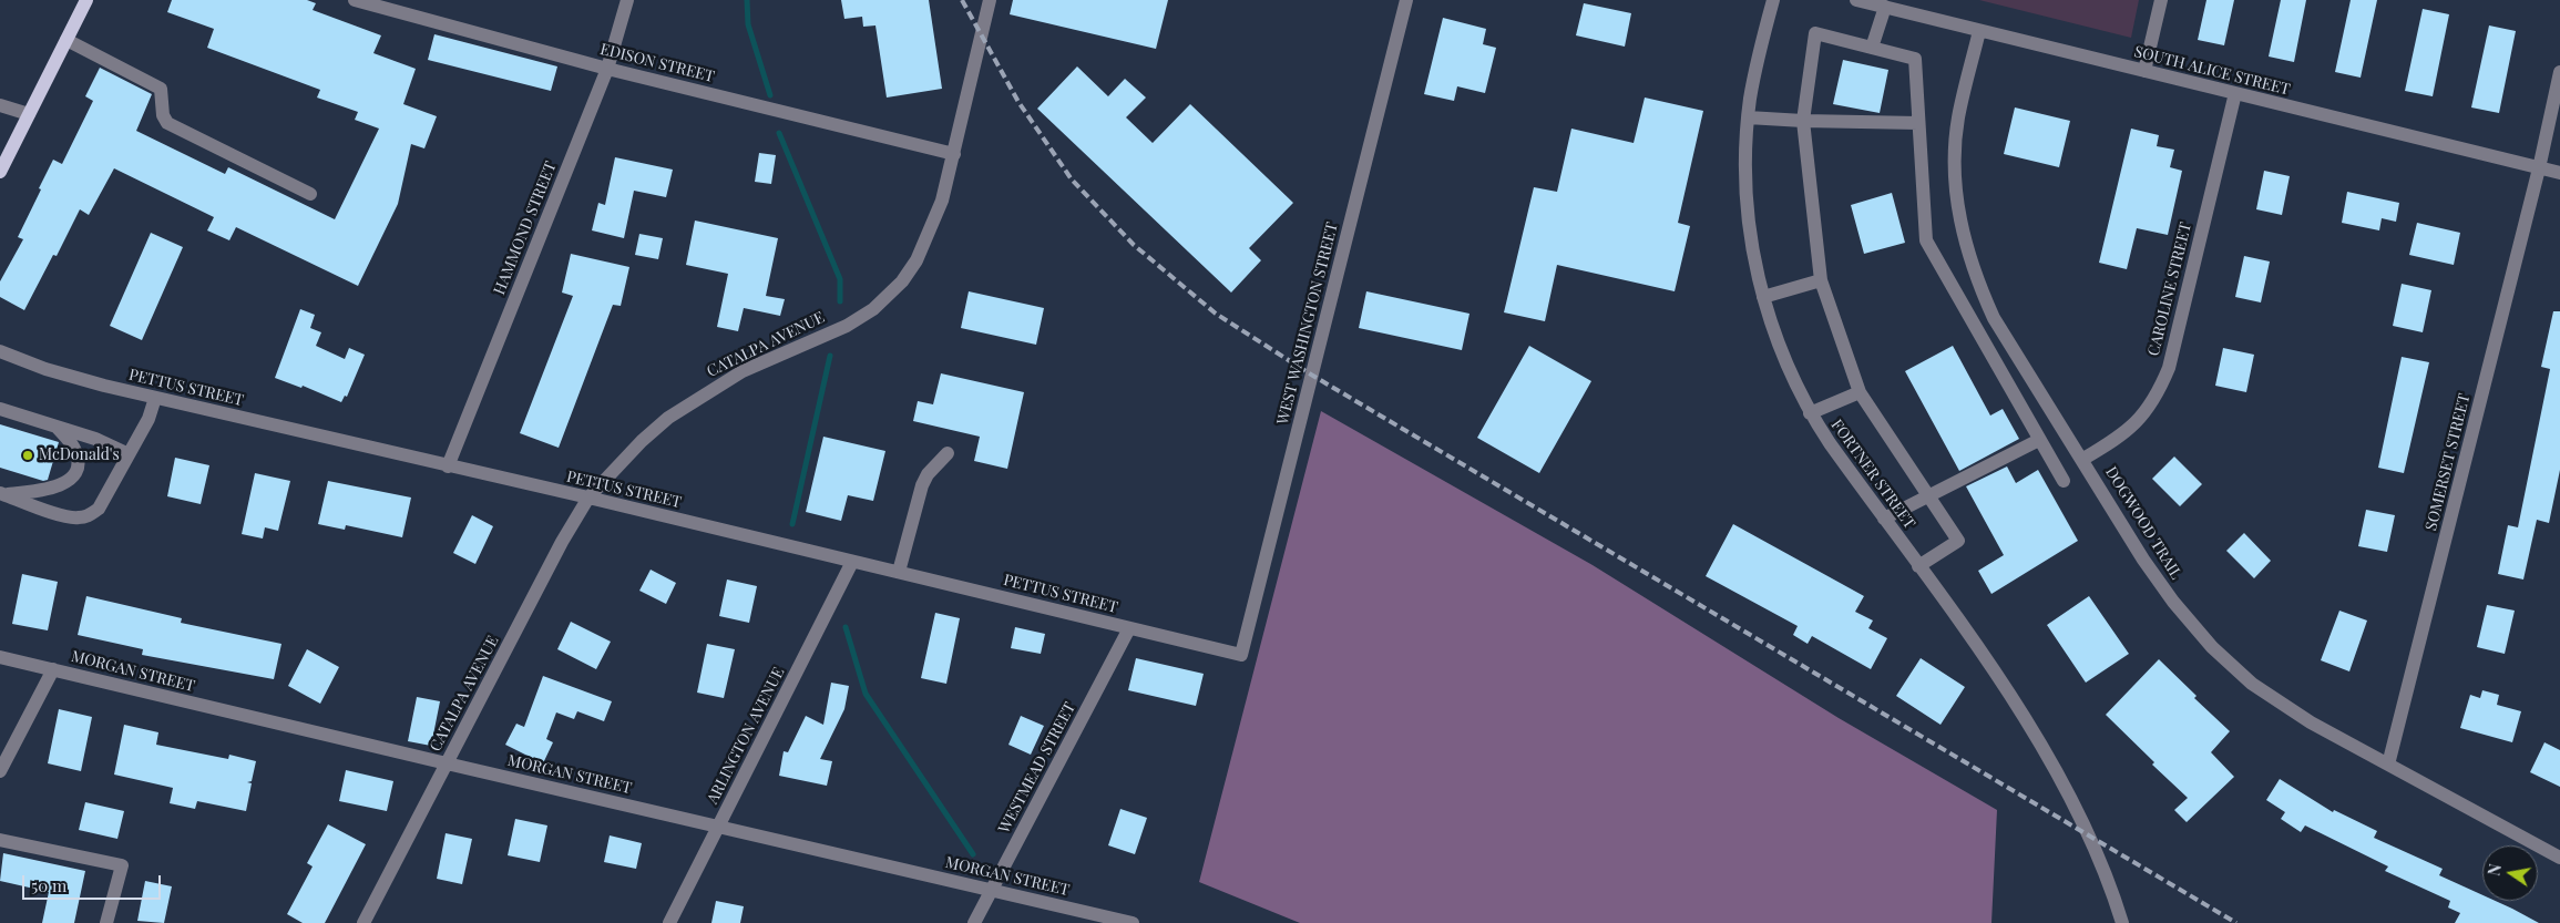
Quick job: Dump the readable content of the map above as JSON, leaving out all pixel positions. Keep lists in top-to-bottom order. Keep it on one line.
{"streets":{"street":["EDISON STREET","SOUTH ALICE STREET","HAMMOND STREET","CAROLINE STREET","WEST WASHINGTON STREET","CATALPA AVENUE","PETTUS STREET","SOMERSET STREET","FORTNER STREET","DOGWOOD TRAIL","MORGAN STREET","ARLINGTON AVENUE","WESTMEAD STREET"]},"crossings":[["EDISON STREET","HAMMOND STREET"],["EDISON STREET","CATALPA AVENUE"],["SOUTH ALICE STREET","CAROLINE STREET"],["SOUTH ALICE STREET","SOMERSET STREET"],["SOUTH ALICE STREET","DOGWOOD TRAIL"],["HAMMOND STREET","PETTUS STREET"],["CAROLINE STREET","DOGWOOD TRAIL"],["WEST WASHINGTON STREET","PETTUS STREET"],["CATALPA AVENUE","PETTUS STREET"],["CATALPA AVENUE","MORGAN STREET"],["PETTUS STREET","ARLINGTON AVENUE"],["PETTUS STREET","WESTMEAD STREET"],["SOMERSET STREET","DOGWOOD TRAIL"],["MORGAN STREET","ARLINGTON AVENUE"],["MORGAN STREET","WESTMEAD STREET"]],"places":["McDonald's"],"scale_bar":"50 m","north":"left"}
